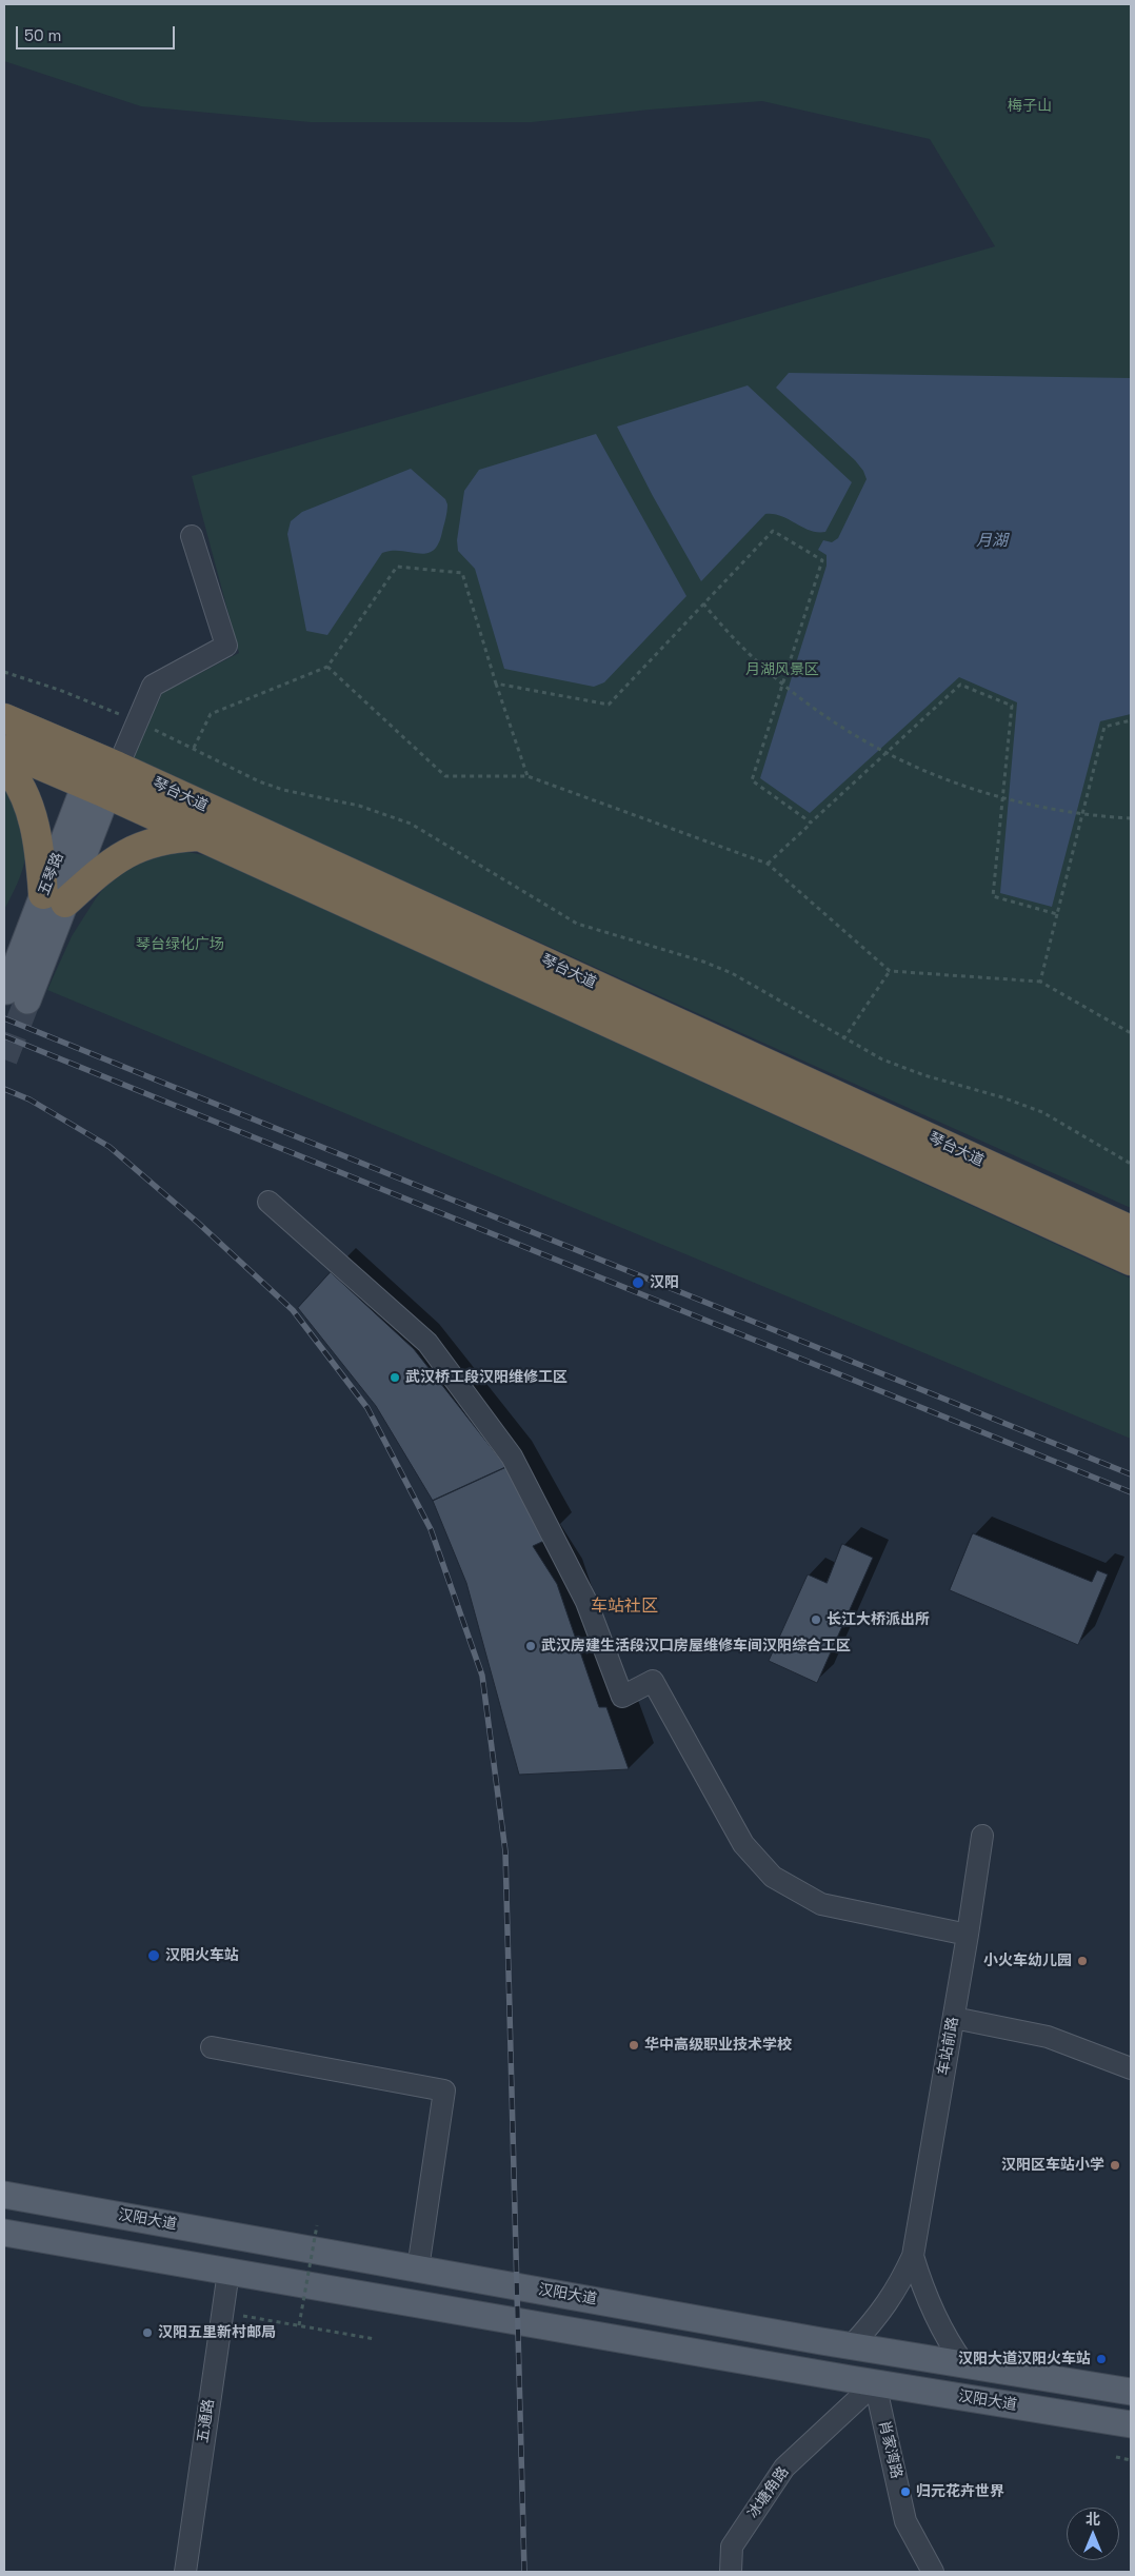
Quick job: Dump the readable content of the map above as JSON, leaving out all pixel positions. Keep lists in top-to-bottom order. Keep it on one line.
{"streets":{"highway":["琴台大道"],"main road":["五琴路","汉阳大道"],"street":["车站前路","五通路","肖家湾路","冰塘角路"]},"crossings":[["琴台大道","五琴路"],["汉阳大道","五通路"],["汉阳大道","肖家湾路"],["汉阳大道","冰塘角路"],["肖家湾路","冰塘角路"]],"districts":["车站社区"],"water":["月湖"],"parks":["梅子山","月湖风景区","琴台绿化广场"],"places":["汉阳","武汉桥工段汉阳维修工区","长江大桥派出所","武汉房建生活段汉口房屋维修车间汉阳综合工区","汉阳火车站","小火车幼儿园","华中高级职业技术学校","汉阳区车站小学","汉阳五里新村邮局","汉阳大道汉阳火车站","归元花卉世界"],"scale_bar":"50 m","north":"top"}
